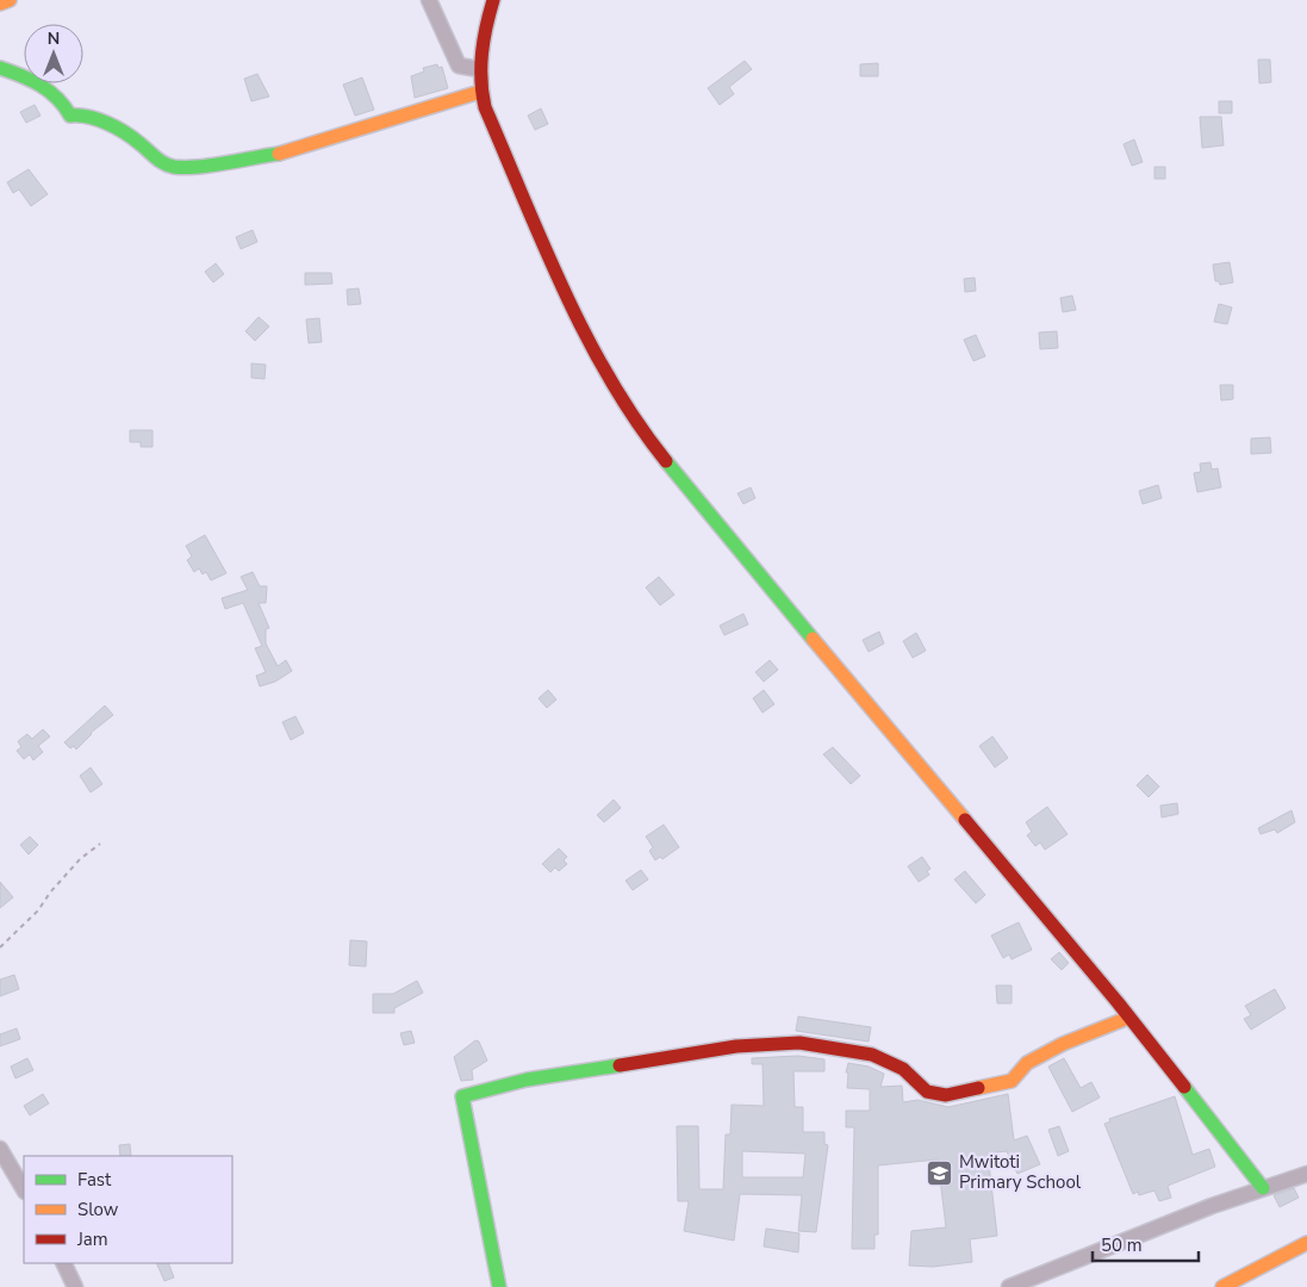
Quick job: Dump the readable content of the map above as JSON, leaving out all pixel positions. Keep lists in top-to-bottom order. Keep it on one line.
{"places":{"school or university":["Mwitoti Primary School"]},"legend":["Fast","Slow","Jam"],"scale_bar":"50 m","north":"top"}
